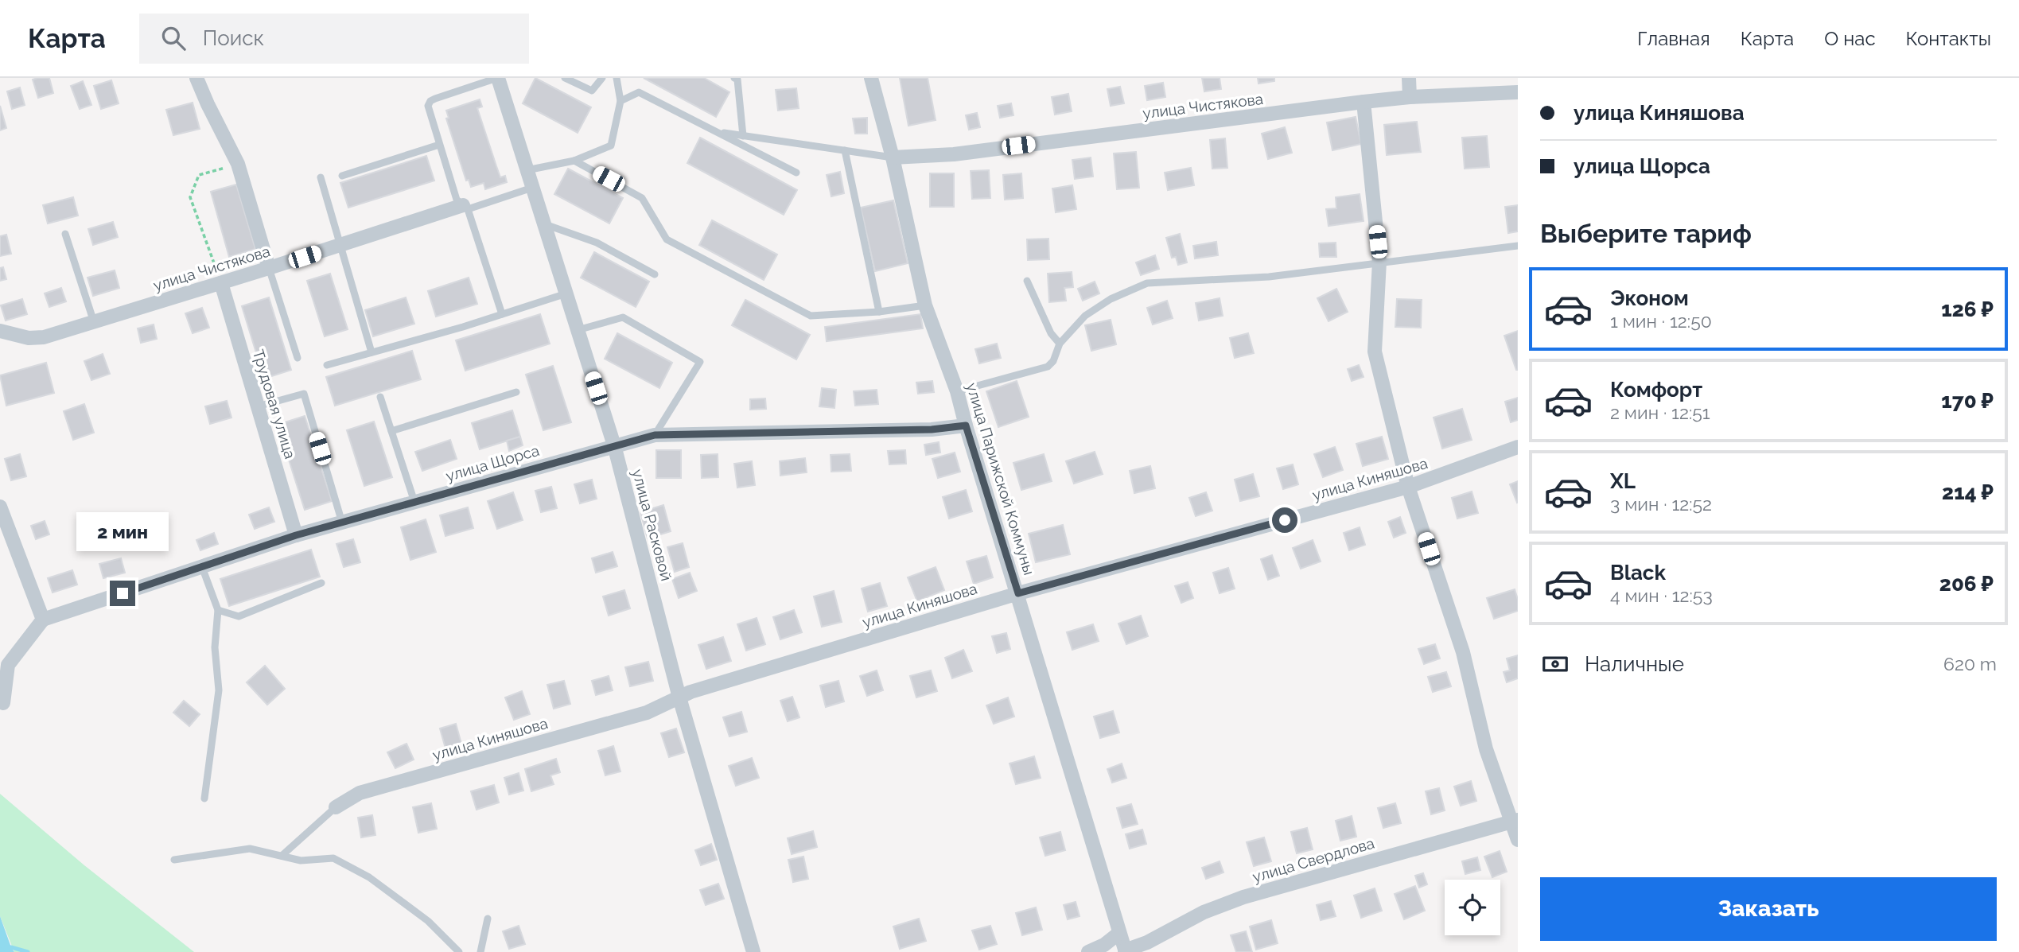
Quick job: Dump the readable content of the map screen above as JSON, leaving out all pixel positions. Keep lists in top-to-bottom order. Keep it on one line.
{"streets":{"street":["улица Чистякова","Трудовая улица","улица Щорса","улица Парижской Коммуны","улица Киняшова","улица Расковой","улица Свердлова"]},"crossings":[["улица Чистякова","Трудовая улица"],["улица Чистякова","улица Парижской Коммуны"],["Трудовая улица","улица Щорса"],["улица Щорса","улица Парижской Коммуны"],["улица Щорса","улица Расковой"],["улица Парижской Коммуны","улица Киняшова"],["улица Парижской Коммуны","улица Свердлова"],["улица Киняшова","улица Расковой"]],"page":{"header":"Карта","search":"Поиск","nav":["Главная","Карта","О нас","Контакты"],"banner":["улица Киняшова","улица Щорса"],"heading":"Выберите тариф","list":[{"name":"Эконом","note":"1 мин · 12:50","value":"126 ₽"},{"name":"Комфорт","note":"2 мин · 12:51","value":"170 ₽"},{"name":"XL","note":"3 мин · 12:52","value":"214 ₽"},{"name":"Black","note":"4 мин · 12:53","value":"206 ₽"}],"bubble":"2 мин","pay":["Наличные","620 m"],"buttons":"Заказать"}}
